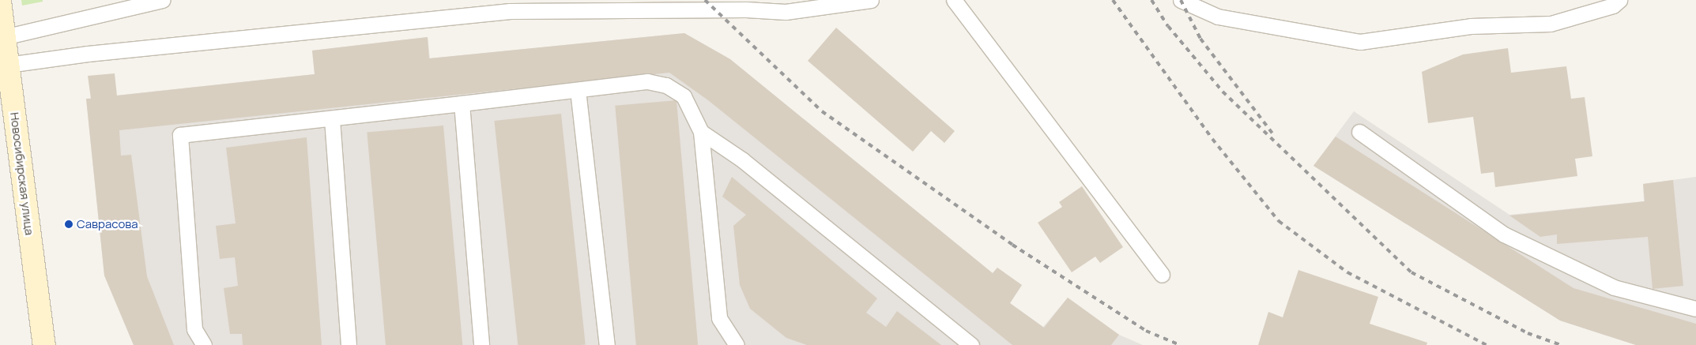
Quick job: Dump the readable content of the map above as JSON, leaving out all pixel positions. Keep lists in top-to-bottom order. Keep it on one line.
{"streets":{"main road":["Новосибирская улица"]},"places":["Саврасова"]}
